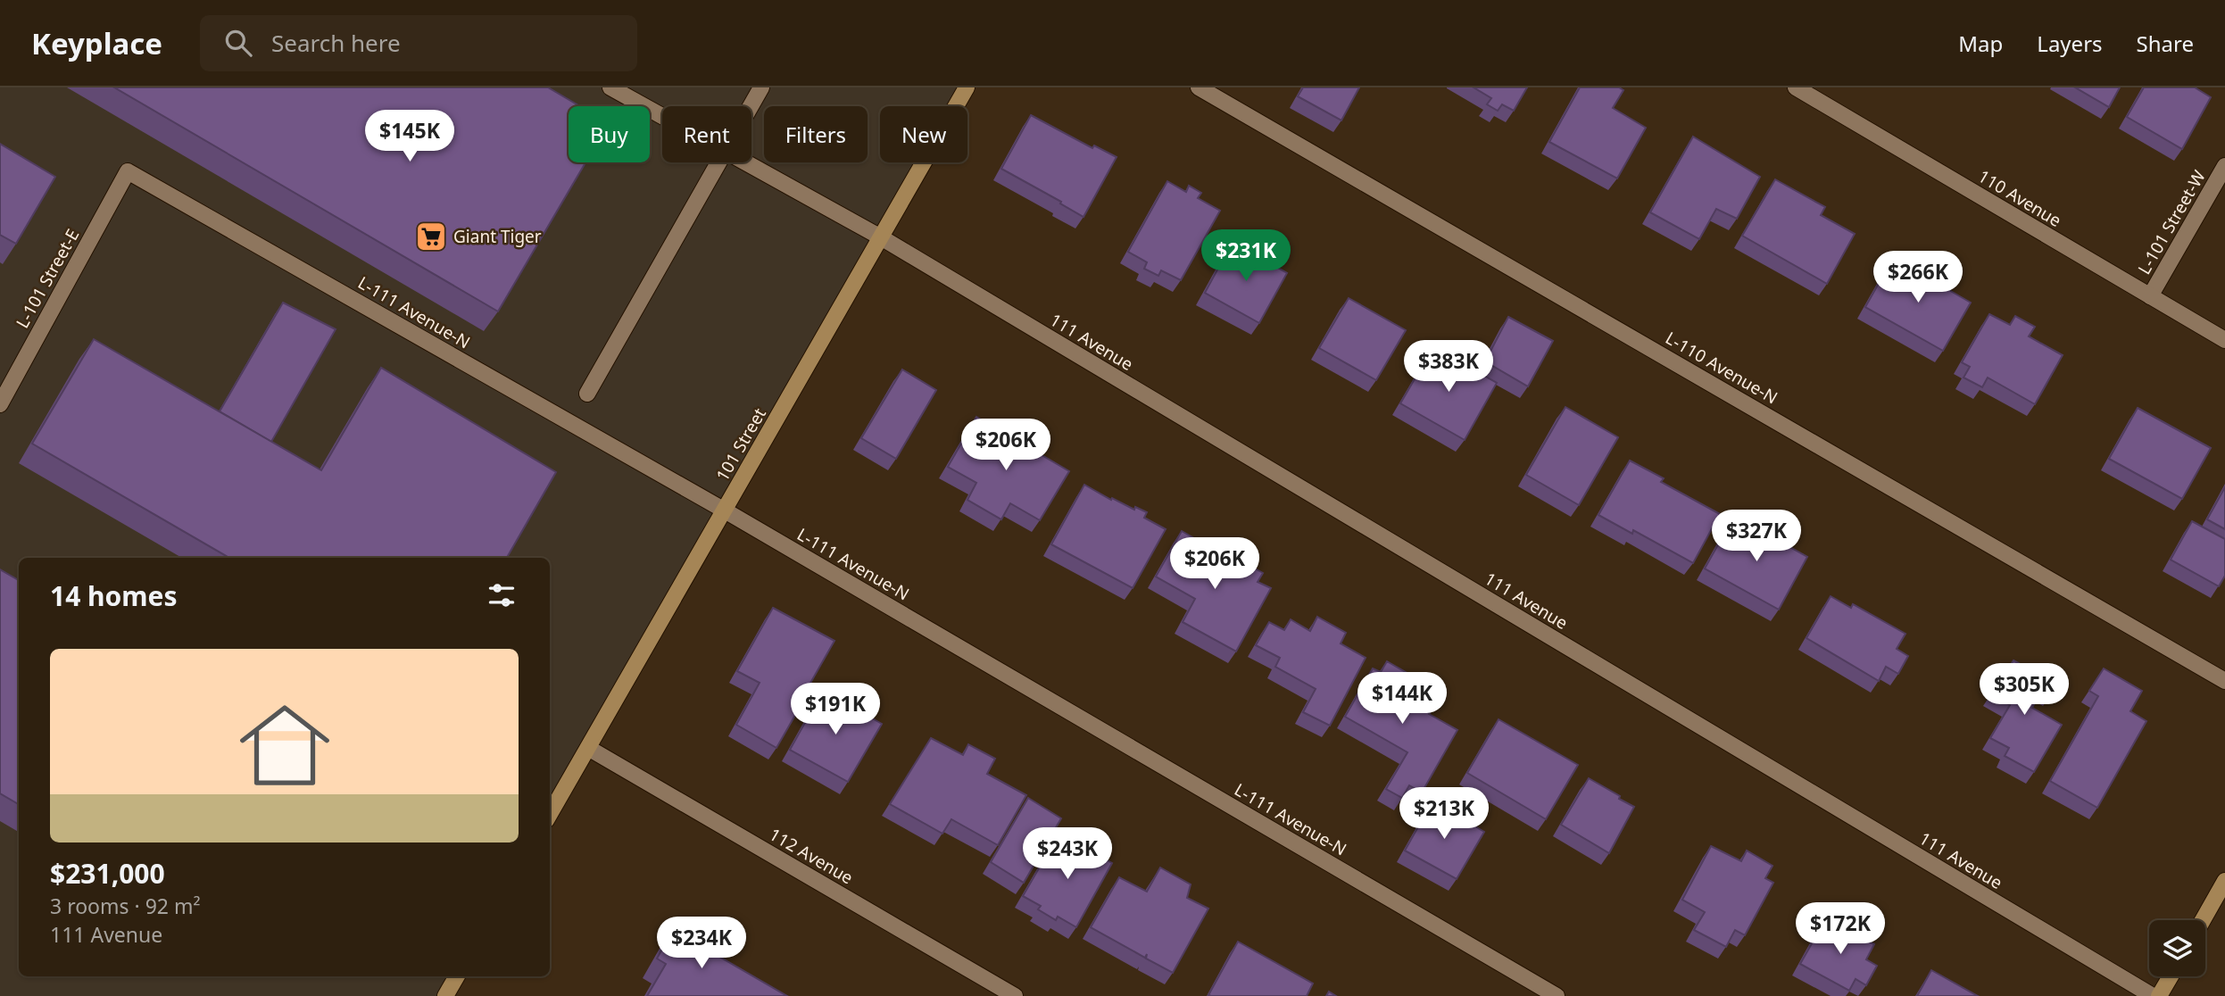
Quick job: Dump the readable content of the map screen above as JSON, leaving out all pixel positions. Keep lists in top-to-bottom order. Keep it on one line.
{"streets":{"street":["110 Avenue","L-101 Street-W","L-101 Street-E","L-111 Avenue-N","111 Avenue","L-110 Avenue-N","101 Street","112 Avenue"]},"crossings":[["110 Avenue","L-101 Street-W"],["L-101 Street-E","L-111 Avenue-N"],["L-111 Avenue-N","101 Street"],["111 Avenue","101 Street"],["101 Street","112 Avenue"]],"places":{"supermarket":["Giant Tiger"]},"page":{"header":"Keyplace","search":"Search here","nav":["Map","Layers","Share"],"chip":["Buy","Rent","Filters","New"],"price":["$145K","$231K","$266K","$383K","$206K","$327K","$206K","$305K","$144K","$191K","$213K","$243K","$172K","$234K"],"heading":"14 homes","list":[{"name":"$231,000","note":"3 rooms · 92 m² · 111 Avenue"}]}}
